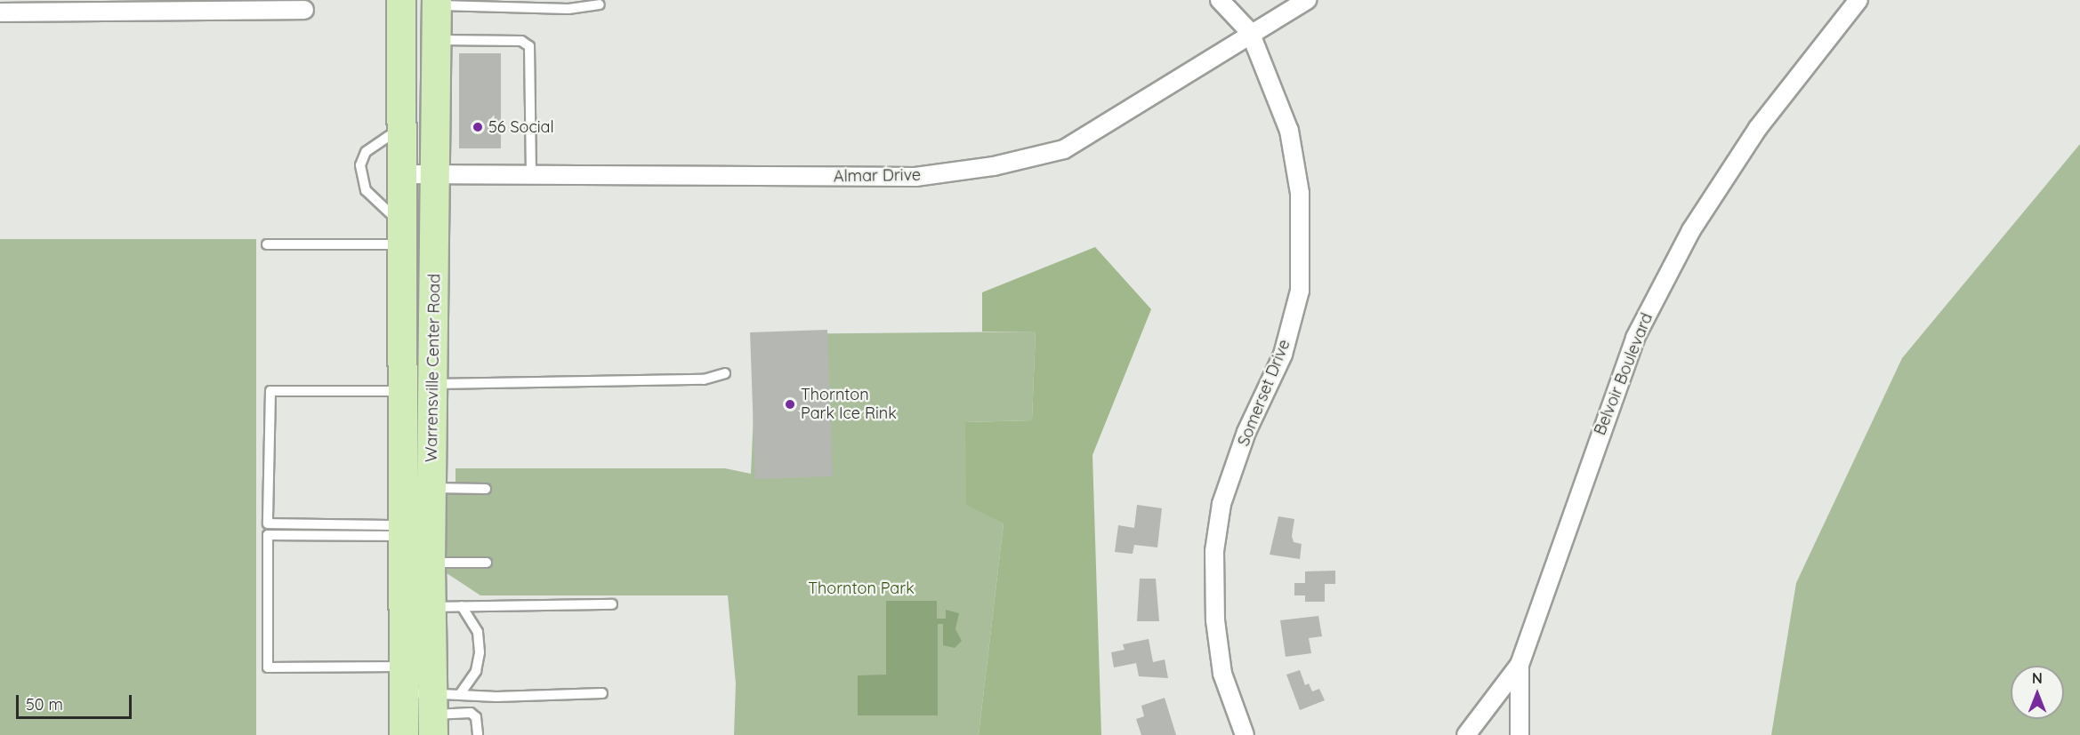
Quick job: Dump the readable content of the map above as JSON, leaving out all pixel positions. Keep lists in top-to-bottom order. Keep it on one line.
{"streets":{"main road":["Warrensville Center Road"],"street":["Almar Drive","Belvoir Boulevard","Somerset Drive"]},"crossings":[["Almar Drive","Warrensville Center Road"],["Almar Drive","Somerset Drive"]],"parks":["Thornton Park"],"places":["56 Social","Thornton Park Ice Rink"],"scale_bar":"50 m","north":"top"}
